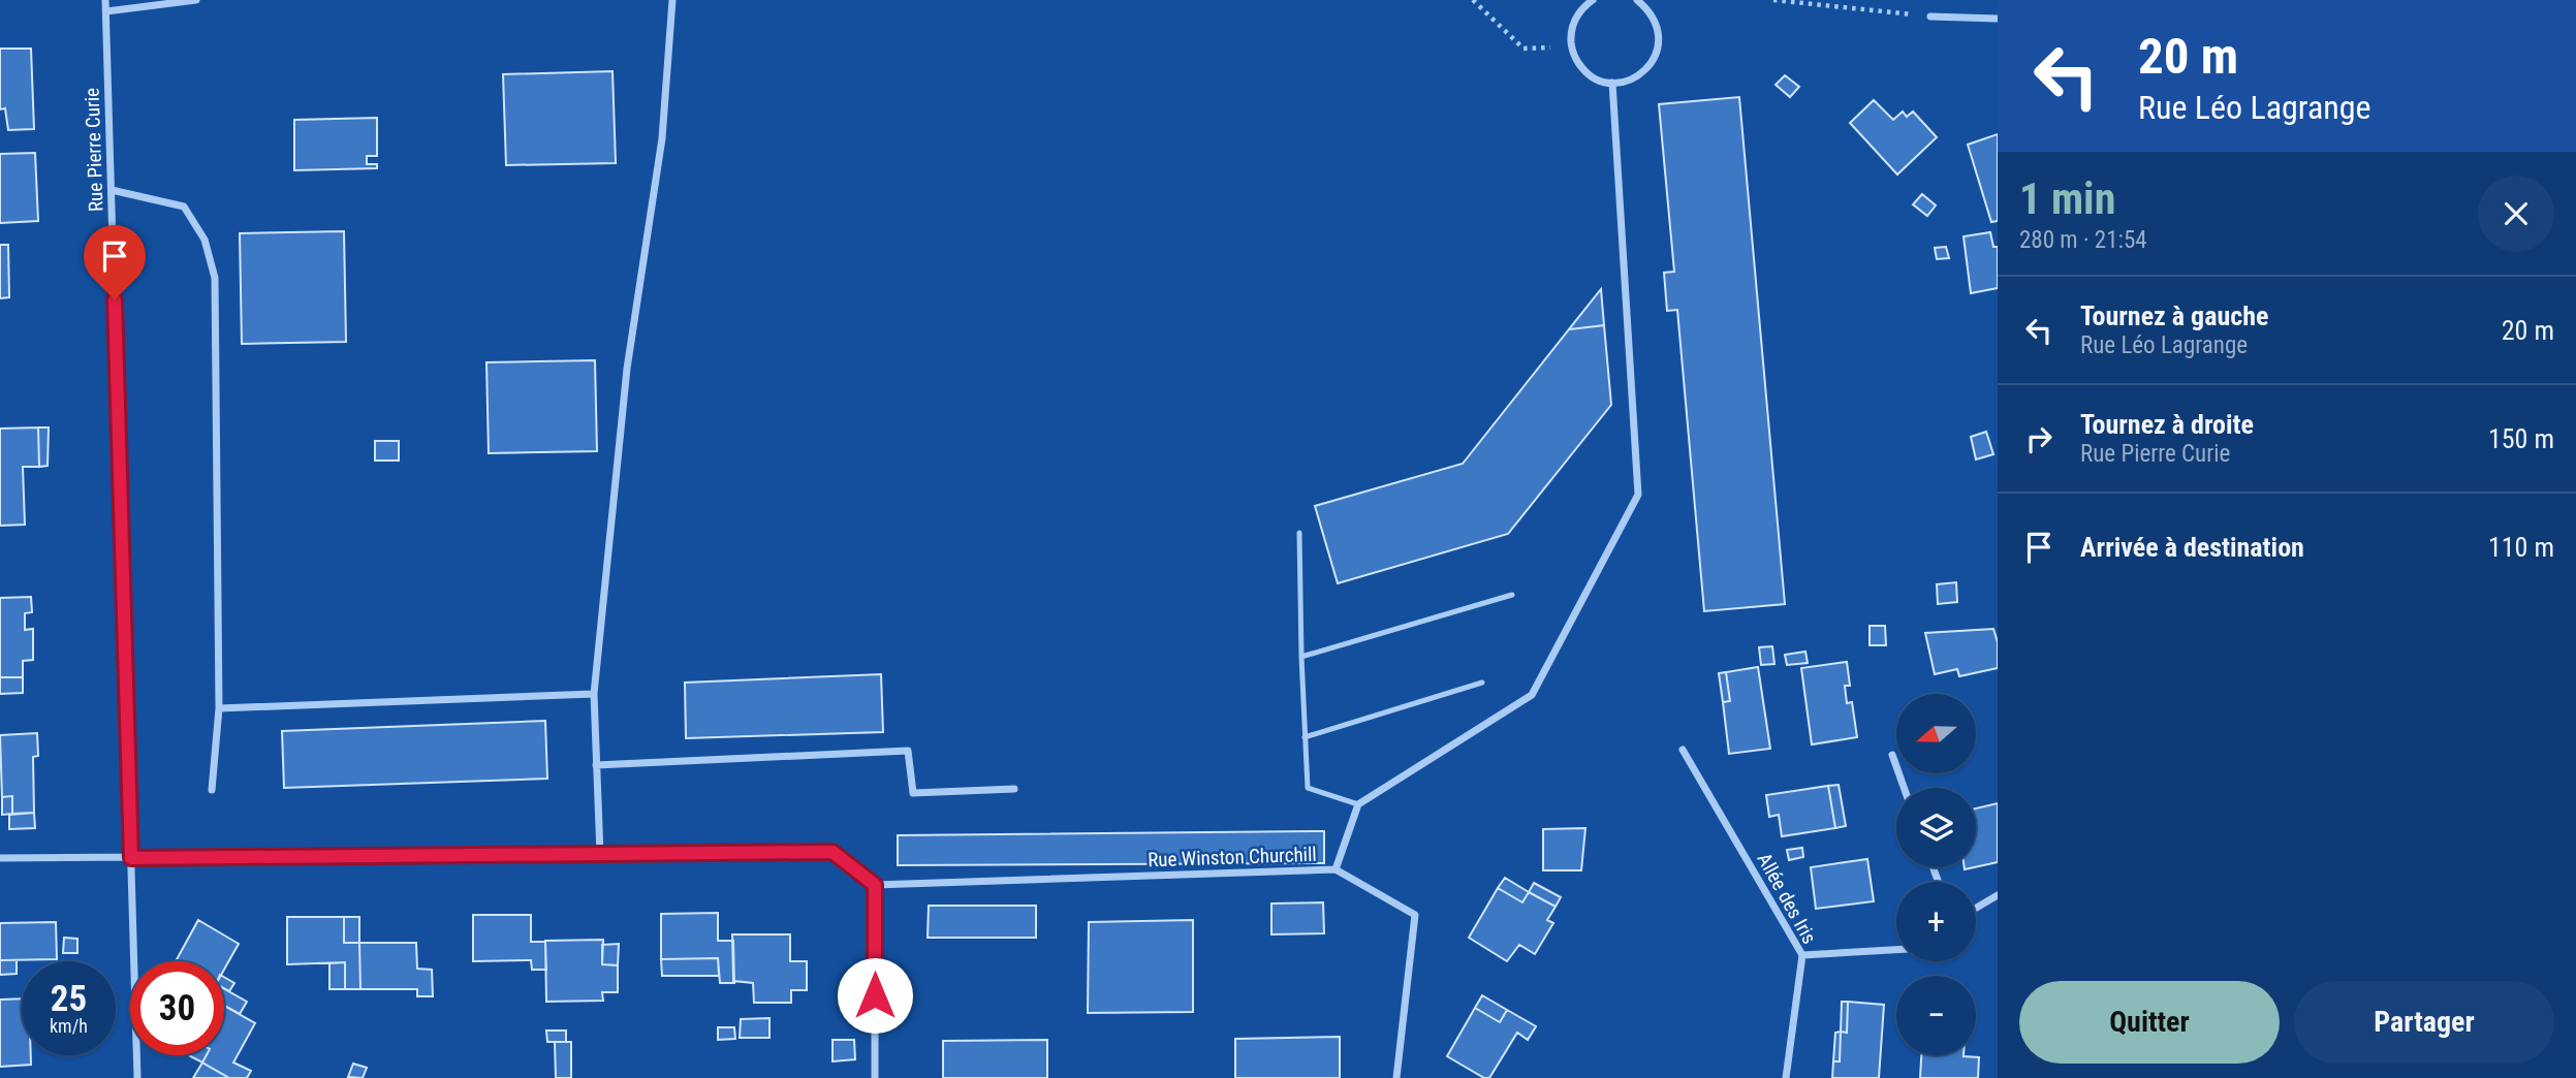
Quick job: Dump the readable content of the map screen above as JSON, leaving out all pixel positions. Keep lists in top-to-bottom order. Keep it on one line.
{"streets":{"street":["Rue Pierre Curie","Rue Winston Churchill","Allée des Iris"]},"north":"left","page":{"turn":["20 m","Rue Léo Lagrange"],"heading":["1 min","280 m · 21:54"],"list":[{"name":"Tournez à gauche","note":"Rue Léo Lagrange","value":"20 m"},{"name":"Tournez à droite","note":"Rue Pierre Curie","value":"150 m"},{"name":"Arrivée à destination","value":"110 m"}],"map_buttons":["+","−"],"speed":"25 km/h","limit":"30","buttons":["Quitter","Partager"]}}
